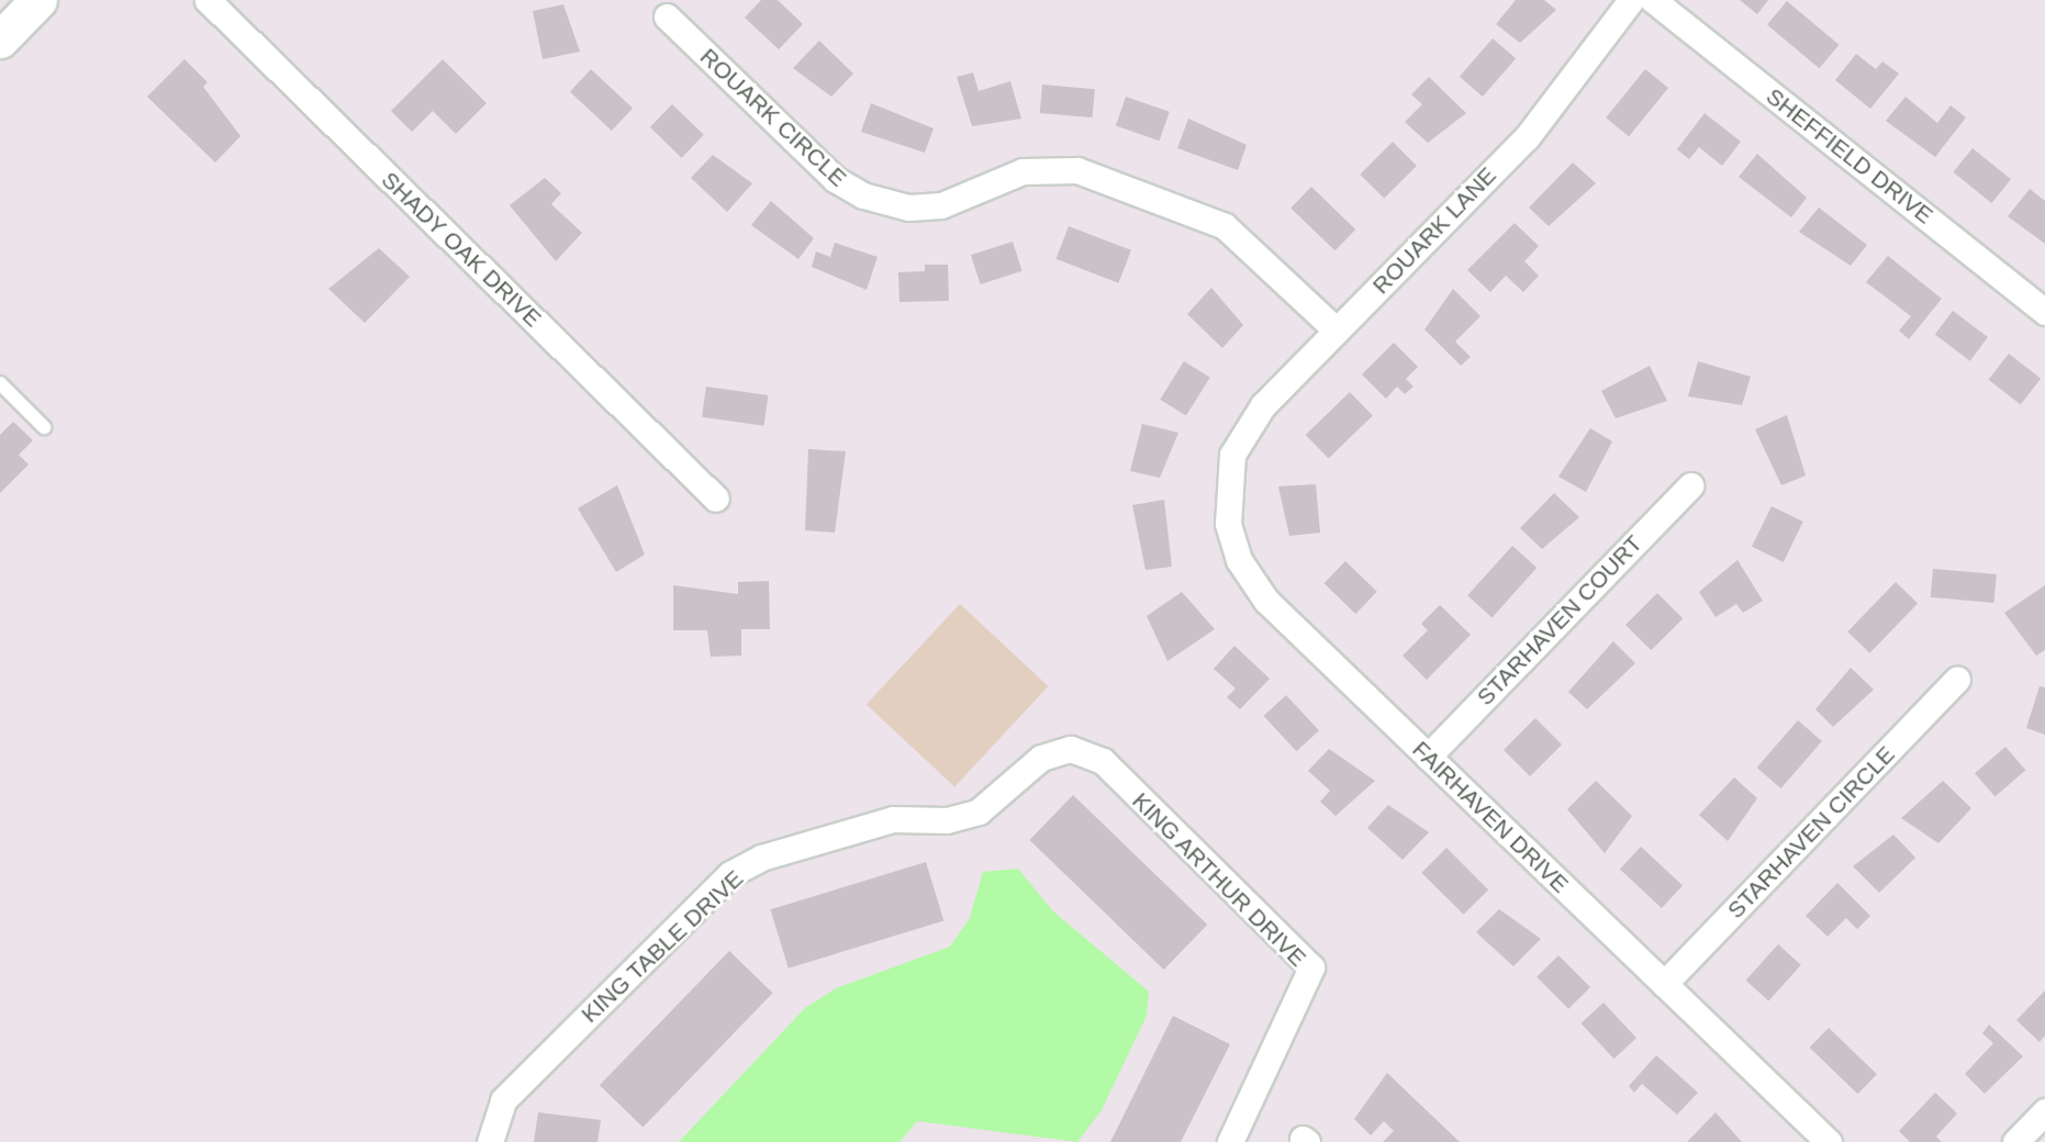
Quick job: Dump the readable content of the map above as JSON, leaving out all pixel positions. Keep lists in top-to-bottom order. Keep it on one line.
{"streets":{"street":["ROUARK CIRCLE","SHEFFIELD DRIVE","ROUARK LANE","SHADY OAK DRIVE","STARHAVEN COURT","FAIRHAVEN DRIVE","STARHAVEN CIRCLE","KING ARTHUR DRIVE","KING TABLE DRIVE"]},"crossings":[["ROUARK CIRCLE","ROUARK LANE"],["ROUARK LANE","FAIRHAVEN DRIVE"],["STARHAVEN COURT","FAIRHAVEN DRIVE"],["FAIRHAVEN DRIVE","STARHAVEN CIRCLE"],["KING ARTHUR DRIVE","KING TABLE DRIVE"]]}
